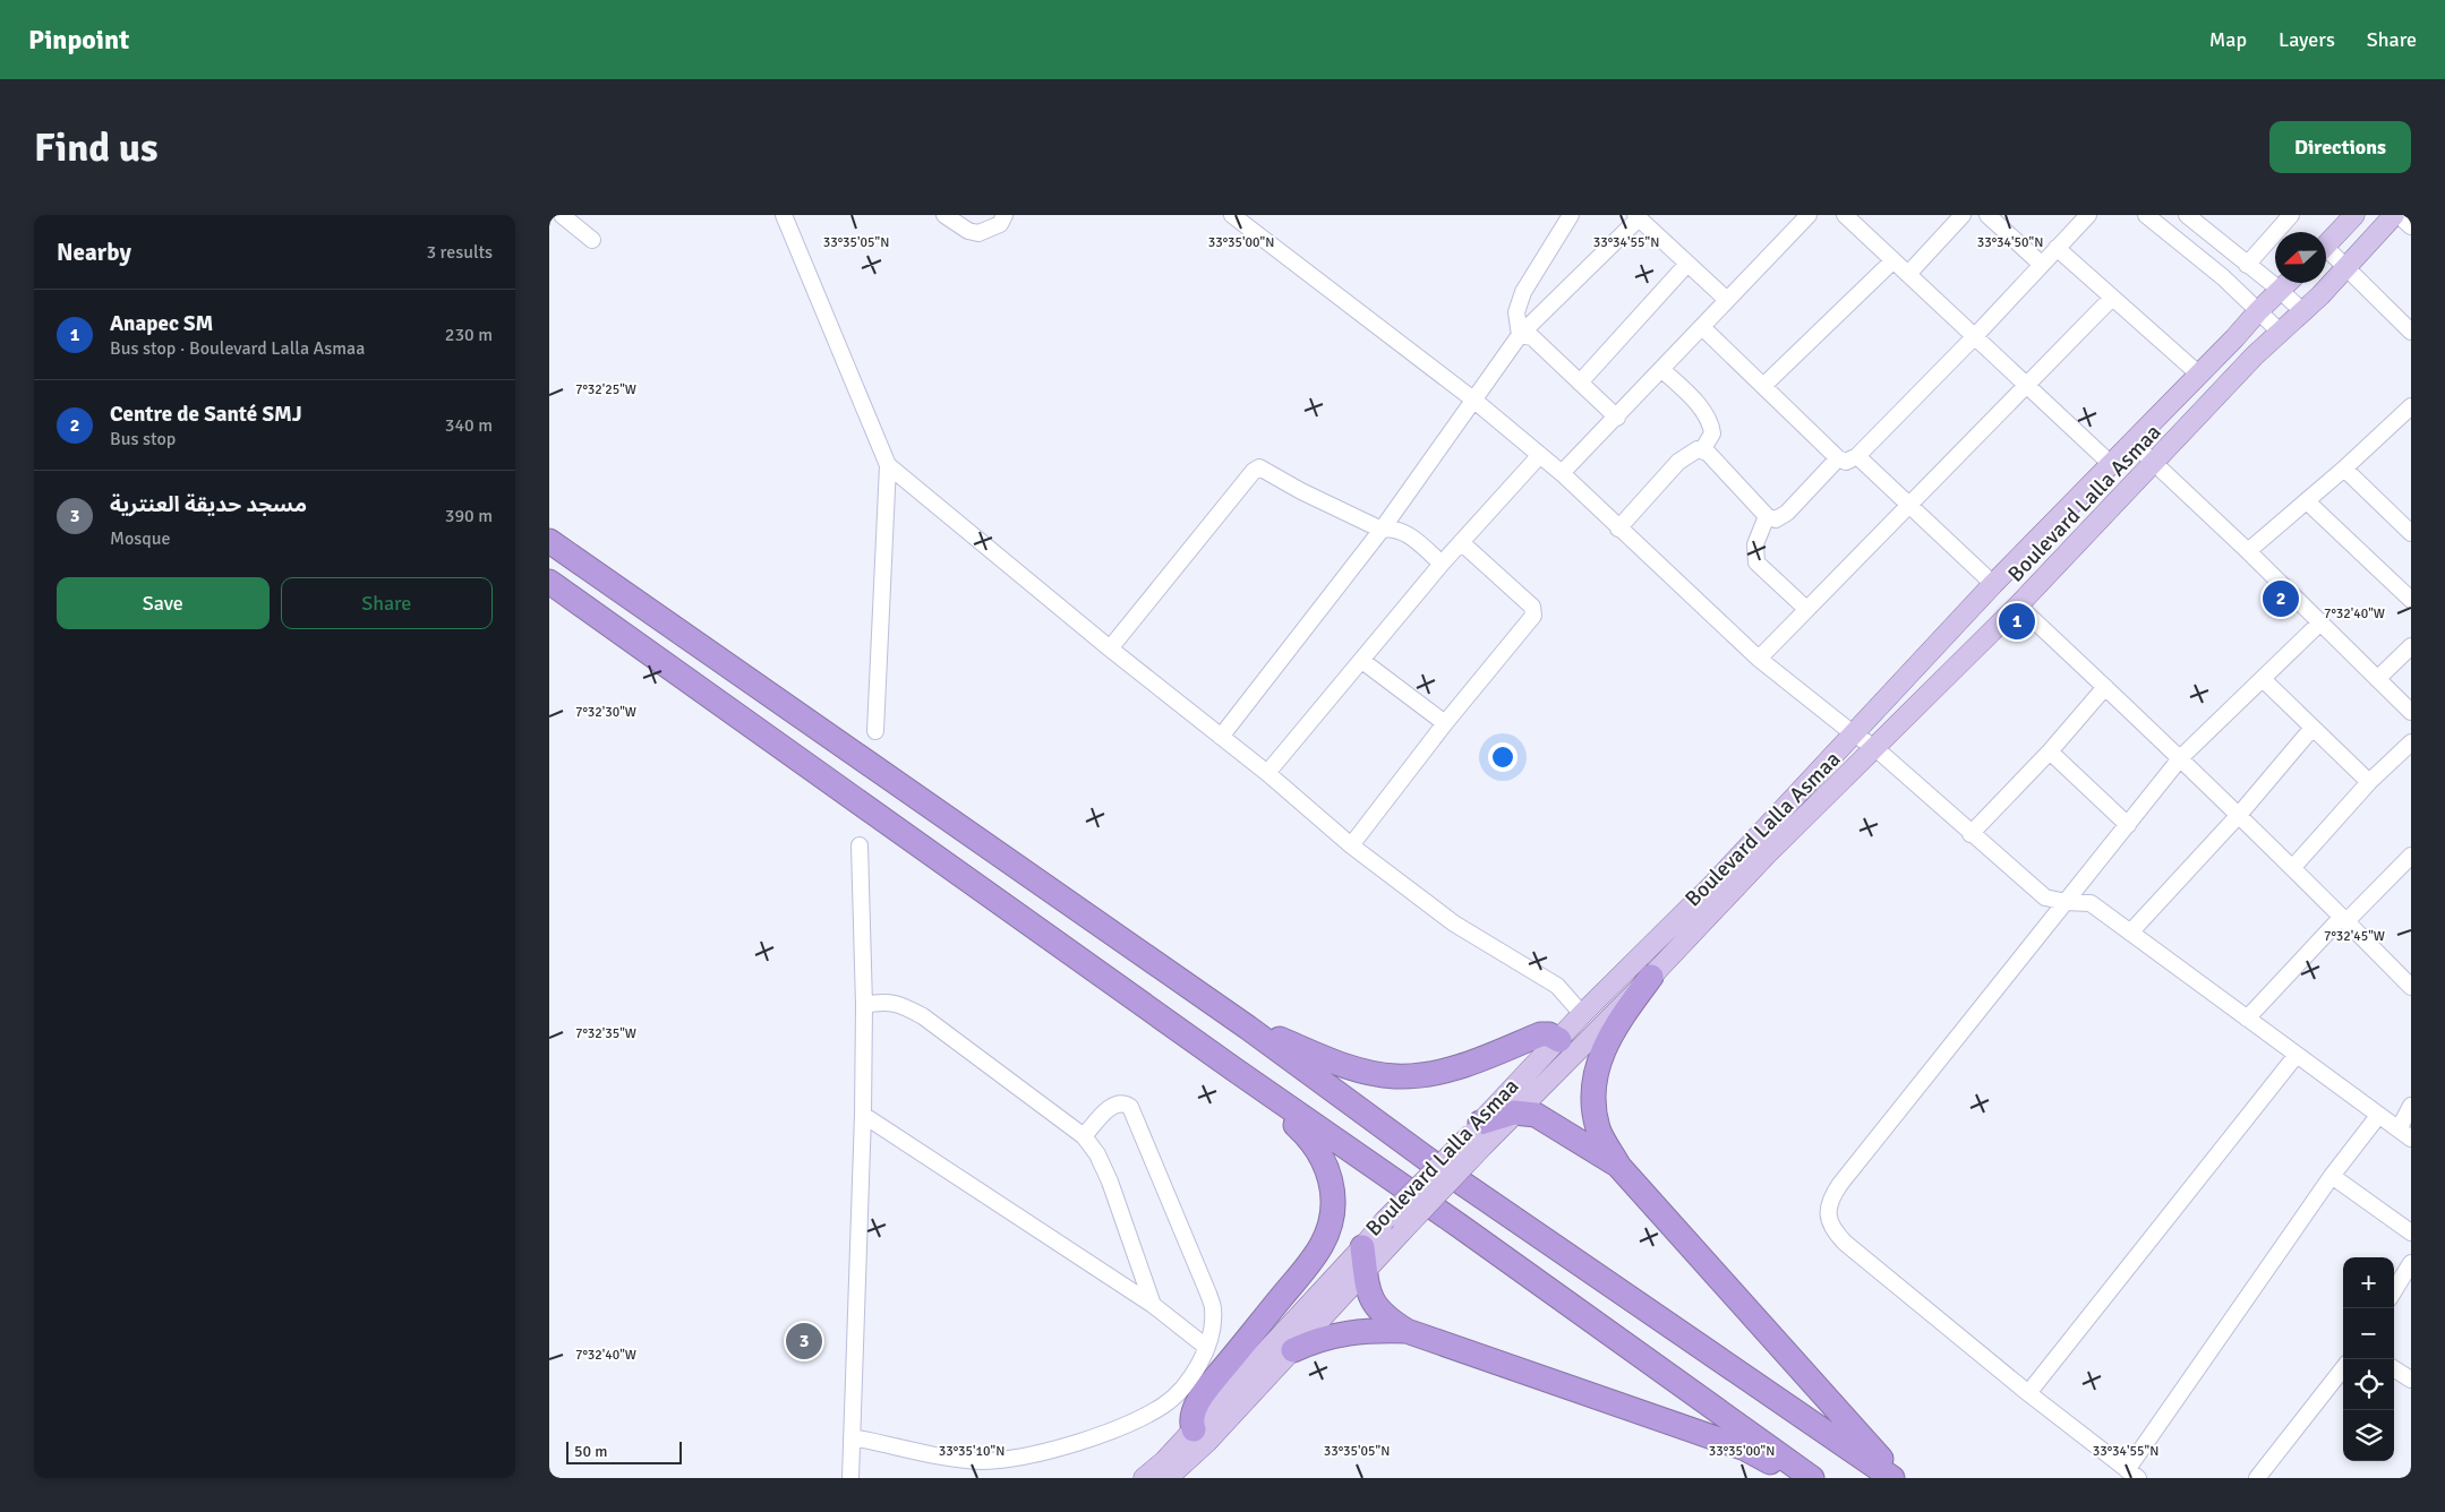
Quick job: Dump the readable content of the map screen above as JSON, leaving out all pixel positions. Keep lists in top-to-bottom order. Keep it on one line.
{"streets":{"main road":["Boulevard Lalla Asmaa"]},"scale_bar":"50 m","north":"left","page":{"header":"Pinpoint","nav":["Map","Layers","Share"],"buttons":["Directions",["Save","Share"]],"title":"Find us","heading":["Nearby","3 results"],"list":[{"mark":"1","name":"Anapec SM","note":"Bus stop · Boulevard Lalla Asmaa","value":"230 m"},{"mark":"2","name":"Centre de Santé SMJ","note":"Bus stop","value":"340 m"},{"mark":"3","name":"مسجد حديقة العنترية","note":"Mosque","value":"390 m"}],"pins":["2","1","3"],"map_buttons":["+","−"],"scale":"50 m"},"coordinates":["33°35'05\"N","33°35'00\"N","33°34'55\"N","33°34'50\"N","7°32'25\"W","7°32'40\"W","7°32'30\"W","7°32'45\"W","7°32'35\"W","33°35'10\"N"]}
